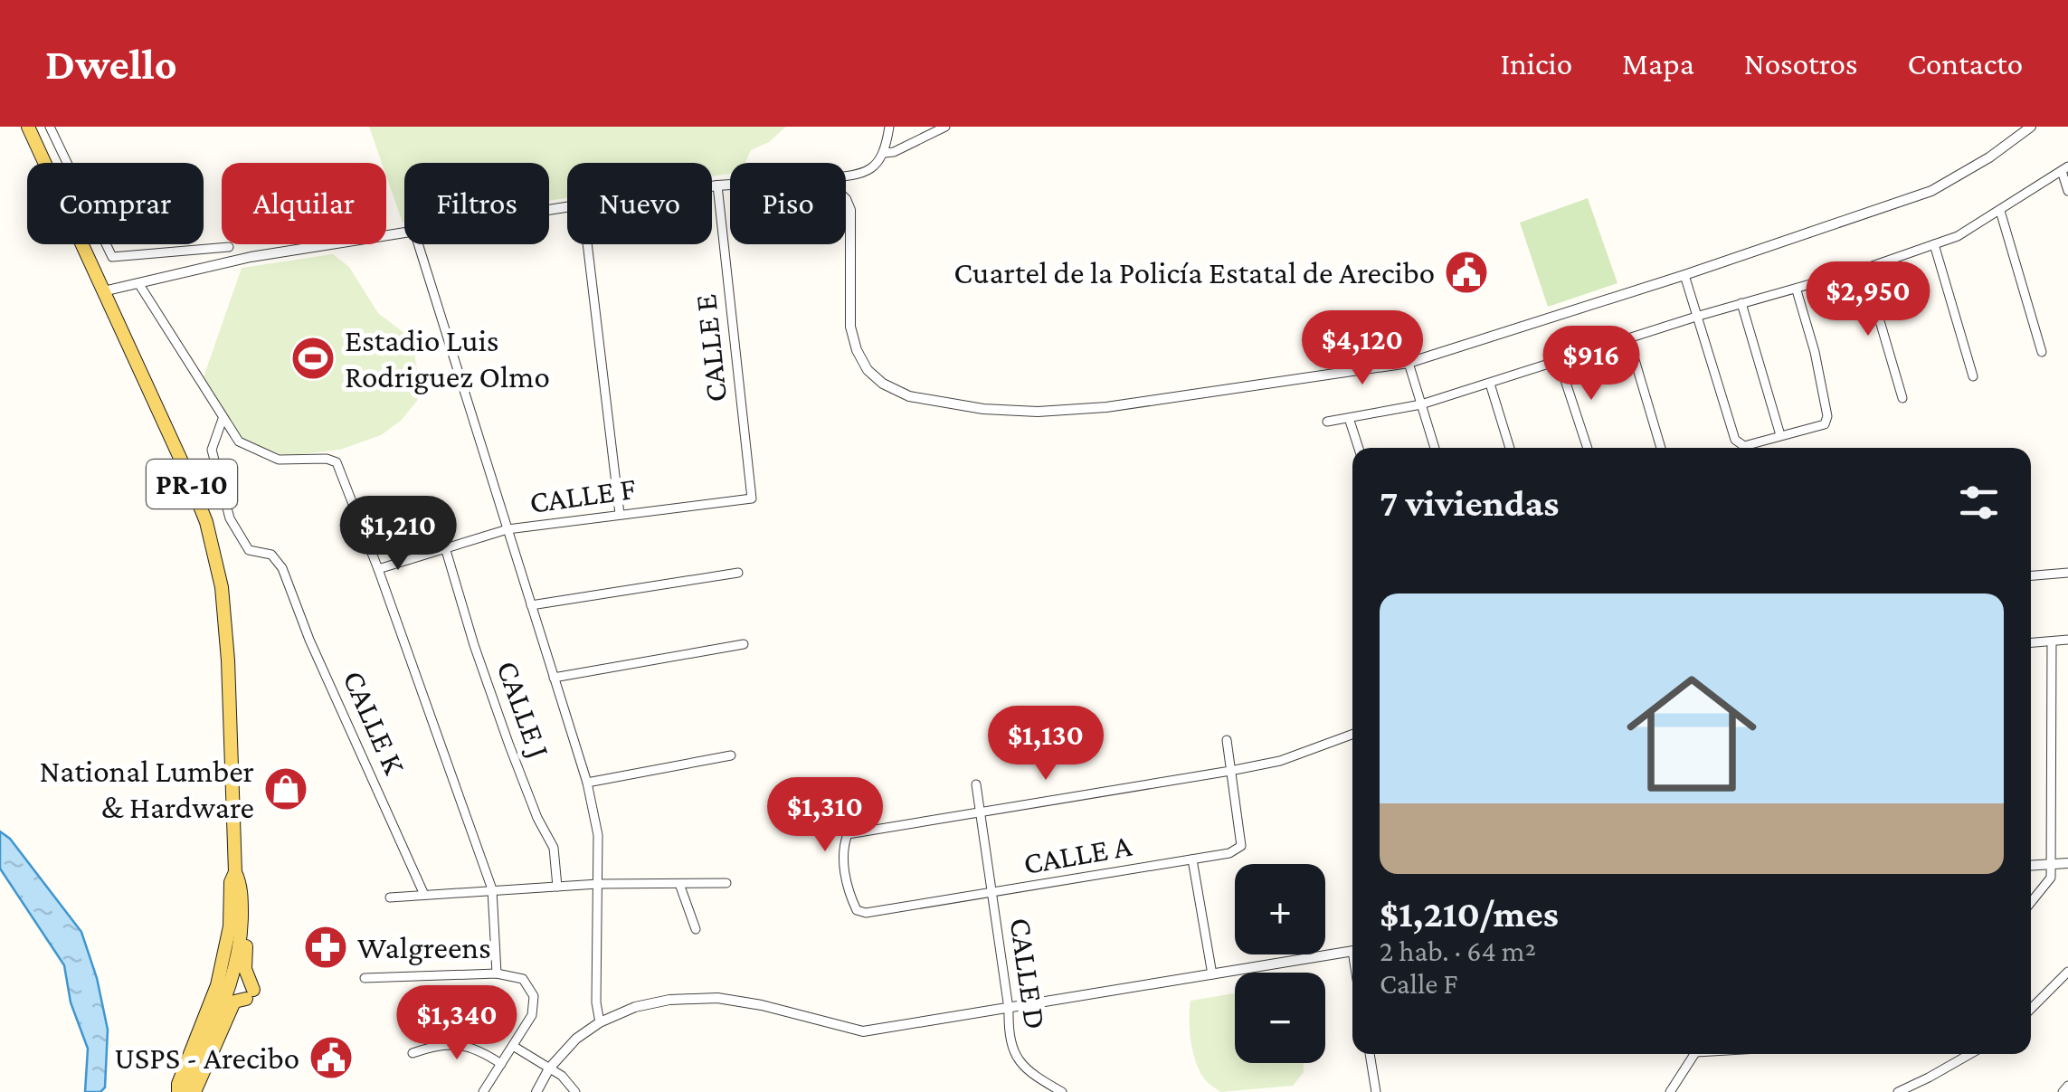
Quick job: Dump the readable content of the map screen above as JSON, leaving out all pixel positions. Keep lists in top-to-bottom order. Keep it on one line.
{"streets":{"main road":["PR-10"],"street":["CALLE E","CALLE F","CALLE J","CALLE K","CALLE A","CALLE D"]},"crossings":[["CALLE E","CALLE F"],["CALLE F","CALLE J"],["CALLE A","CALLE D"]],"places":{"public building":["Cuartel de la Policía Estatal de Arecibo","USPS - Arecibo"],"sports":["Estadio Luis Rodriguez Olmo"],"shop":["National Lumber & Hardware"],"pharmacy":["Walgreens"]},"page":{"header":"Dwello","nav":["Inicio","Mapa","Nosotros","Contacto"],"chip":["Comprar","Alquilar","Filtros","Nuevo","Piso"],"price":["$2,950","$4,120","$916","$1,210","$1,130","$1,310","$1,340"],"heading":"7 viviendas","list":[{"name":"$1,210/mes","note":"2 hab. · 64 m² · Calle F"}],"map_buttons":["+","−"]}}
